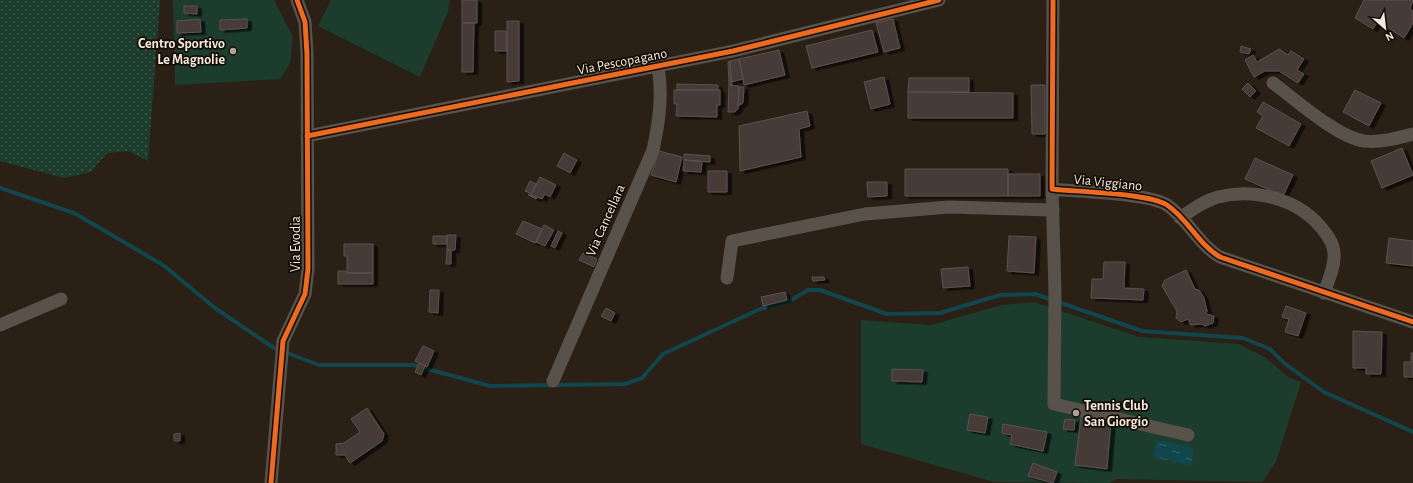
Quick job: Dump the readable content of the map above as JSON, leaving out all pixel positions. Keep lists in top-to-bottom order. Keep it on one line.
{"streets":{"street":["Via Pescopagano","Via Viggiano","Via Cancellara","Via Evodia"]},"crossings":[["Via Pescopagano","Via Cancellara"],["Via Pescopagano","Via Evodia"]],"places":["Centro Sportivo Le Magnolie","Tennis Club San Giorgio"],"north":"bottom right"}
